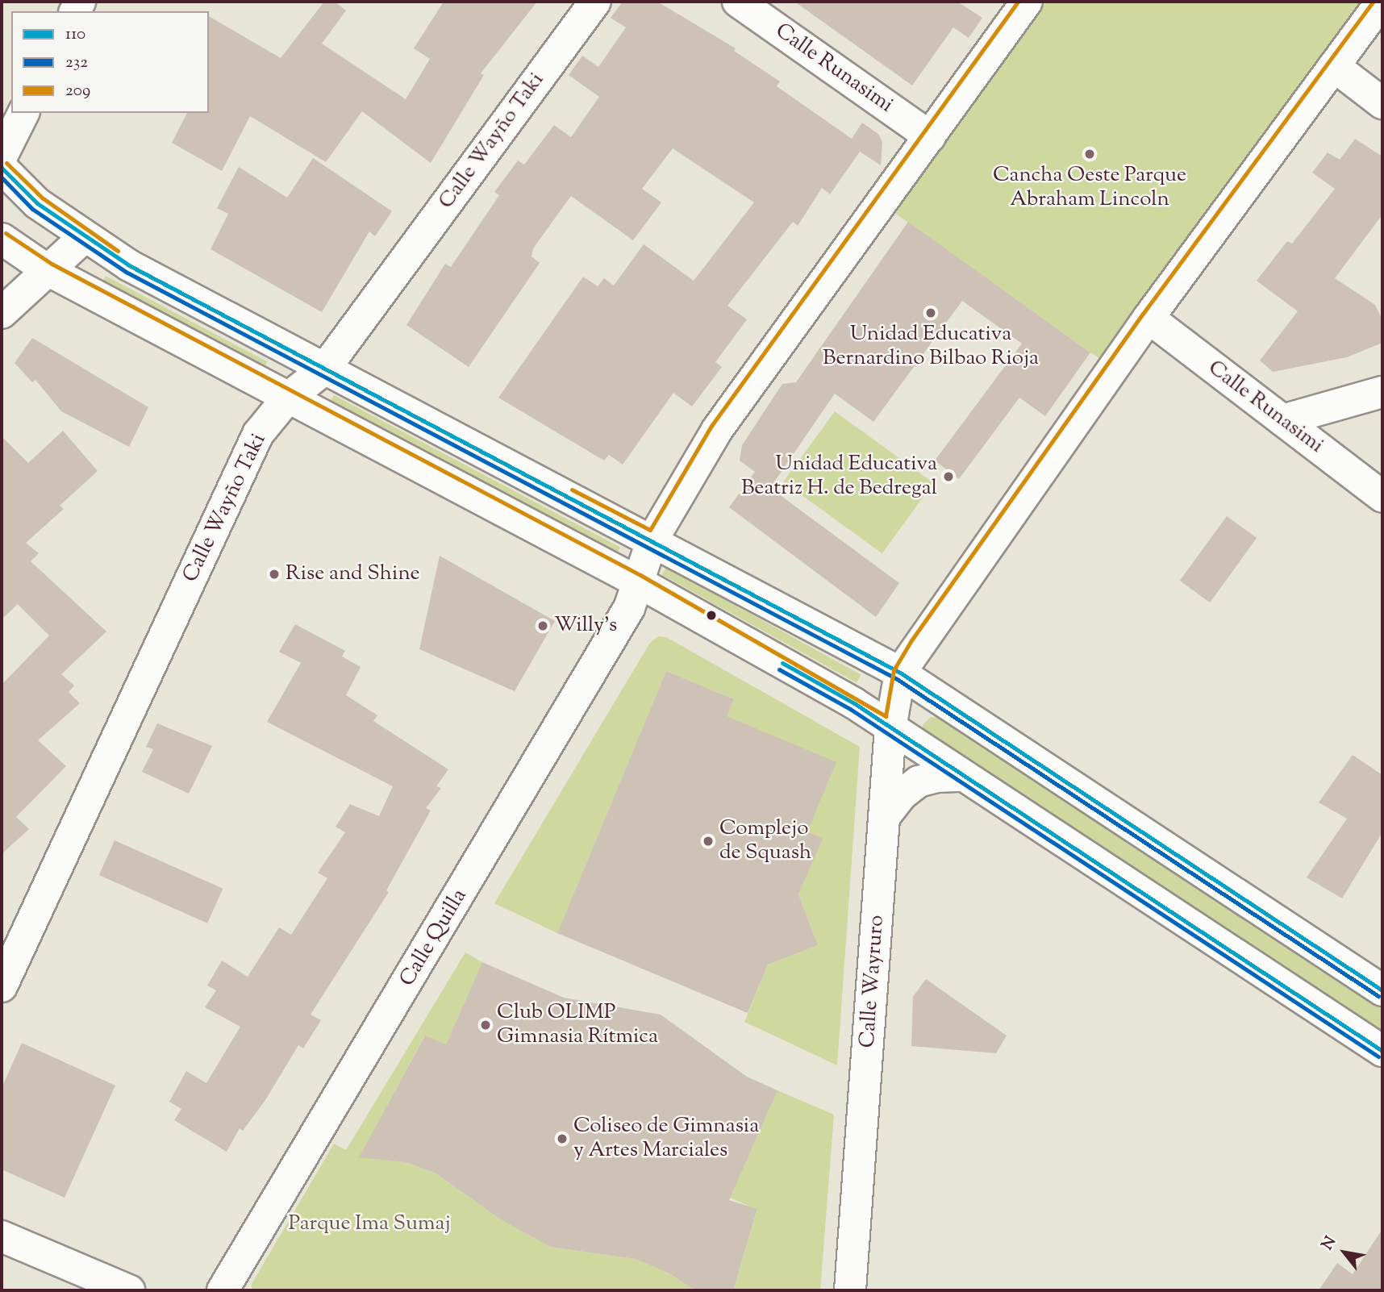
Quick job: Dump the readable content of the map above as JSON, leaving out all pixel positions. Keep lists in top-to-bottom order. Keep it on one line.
{"streets":{"main road":["Calle Runasimi","Calle Wayño Taki","Calle Quilla","Calle Wayruro"]},"crossings":[["Calle Runasimi","Calle Quilla"]],"parks":["Parque Ima Sumaj"],"places":["Cancha Oeste Parque Abraham Lincoln","Unidad Educativa Bernardino Bilbao Rioja","Unidad Educativa Beatriz H. de Bedregal","Rise and Shine","Willy's","Complejo de Squash","Club OLIMP Gimnasia Rítmica","Coliseo de Gimnasia y Artes Marciales"],"lines":["transit line 209","transit line 110","transit line 232"],"legend":["110","232","209"],"north":"top left"}
